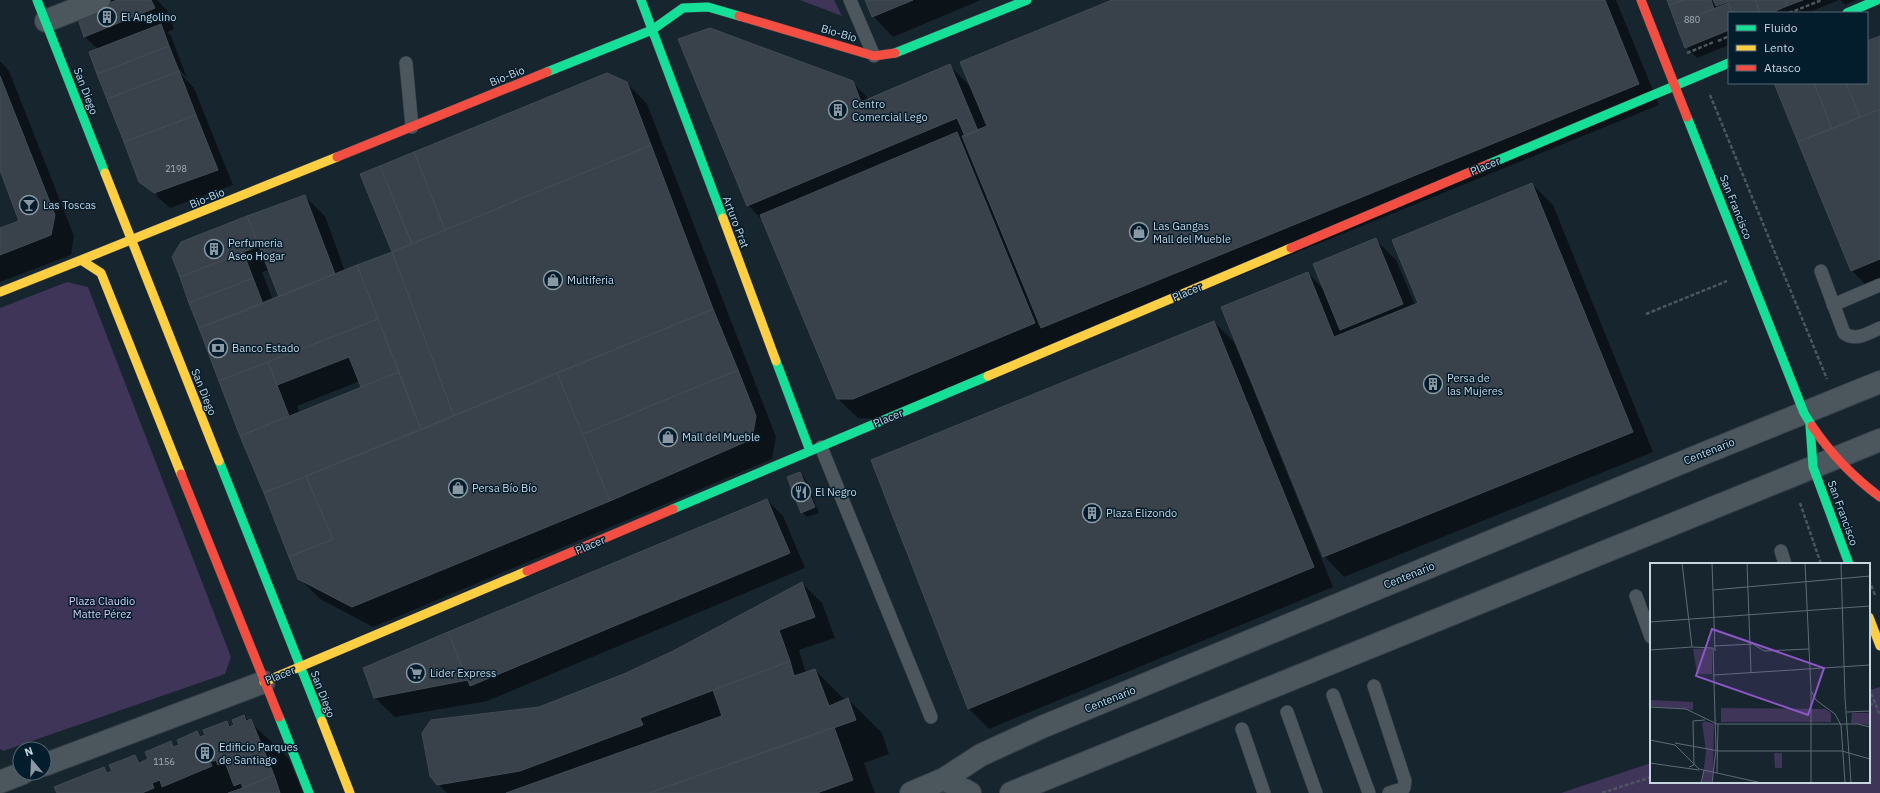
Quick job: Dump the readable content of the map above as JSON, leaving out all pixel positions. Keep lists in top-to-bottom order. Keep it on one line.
{"streets":{"street":["Bio-Bio","San Diego","Placer","San Francisco","Arturo Prat","Centenario"]},"crossings":[["Bio-Bio","San Diego"],["Bio-Bio","Arturo Prat"],["San Diego","Placer"],["Placer","San Francisco"],["Placer","Arturo Prat"],["San Francisco","Centenario"]],"parks":["Plaza Claudio Matte Pérez"],"places":{"building":["El Angolino","Centro Comercial Lego","Perfumeria Aseo Hogar","Persa de las Mujeres","Plaza Elizondo","Edificio Parques de Santiago"],"bar":["Las Toscas"],"shop":["Las Gangas Mall del Mueble","Multiferia","Mall del Mueble","Persa Bío Bío"],"bank":["Banco Estado"],"restaurant":["El Negro"],"supermarket":["Lider Express"]},"house_numbers":["880","2198","1156"],"legend":["Fluido","Lento","Atasco"],"north":"top"}
